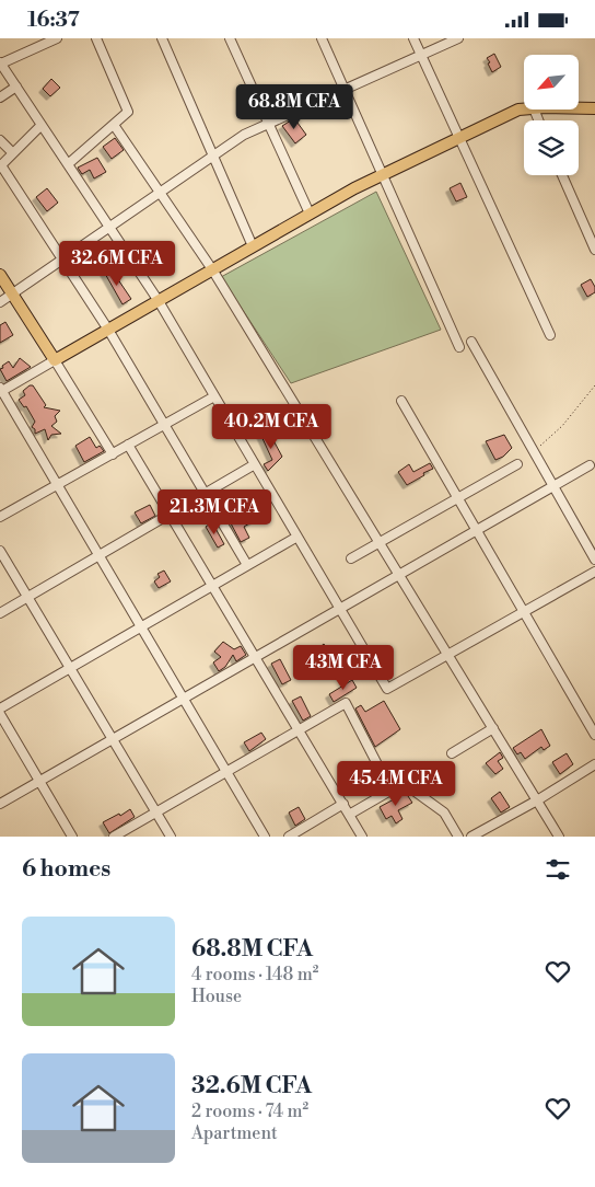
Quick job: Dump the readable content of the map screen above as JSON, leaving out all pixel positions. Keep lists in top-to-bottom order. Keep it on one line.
{"north":"bottom left","page":{"status":"16:37","price":["68.8M CFA","32.6M CFA","40.2M CFA","21.3M CFA","43M CFA","45.4M CFA"],"heading":"6 homes","list":[{"name":"68.8M CFA","note":"4 rooms · 148 m² · House"},{"name":"32.6M CFA","note":"2 rooms · 74 m² · Apartment"}]}}
